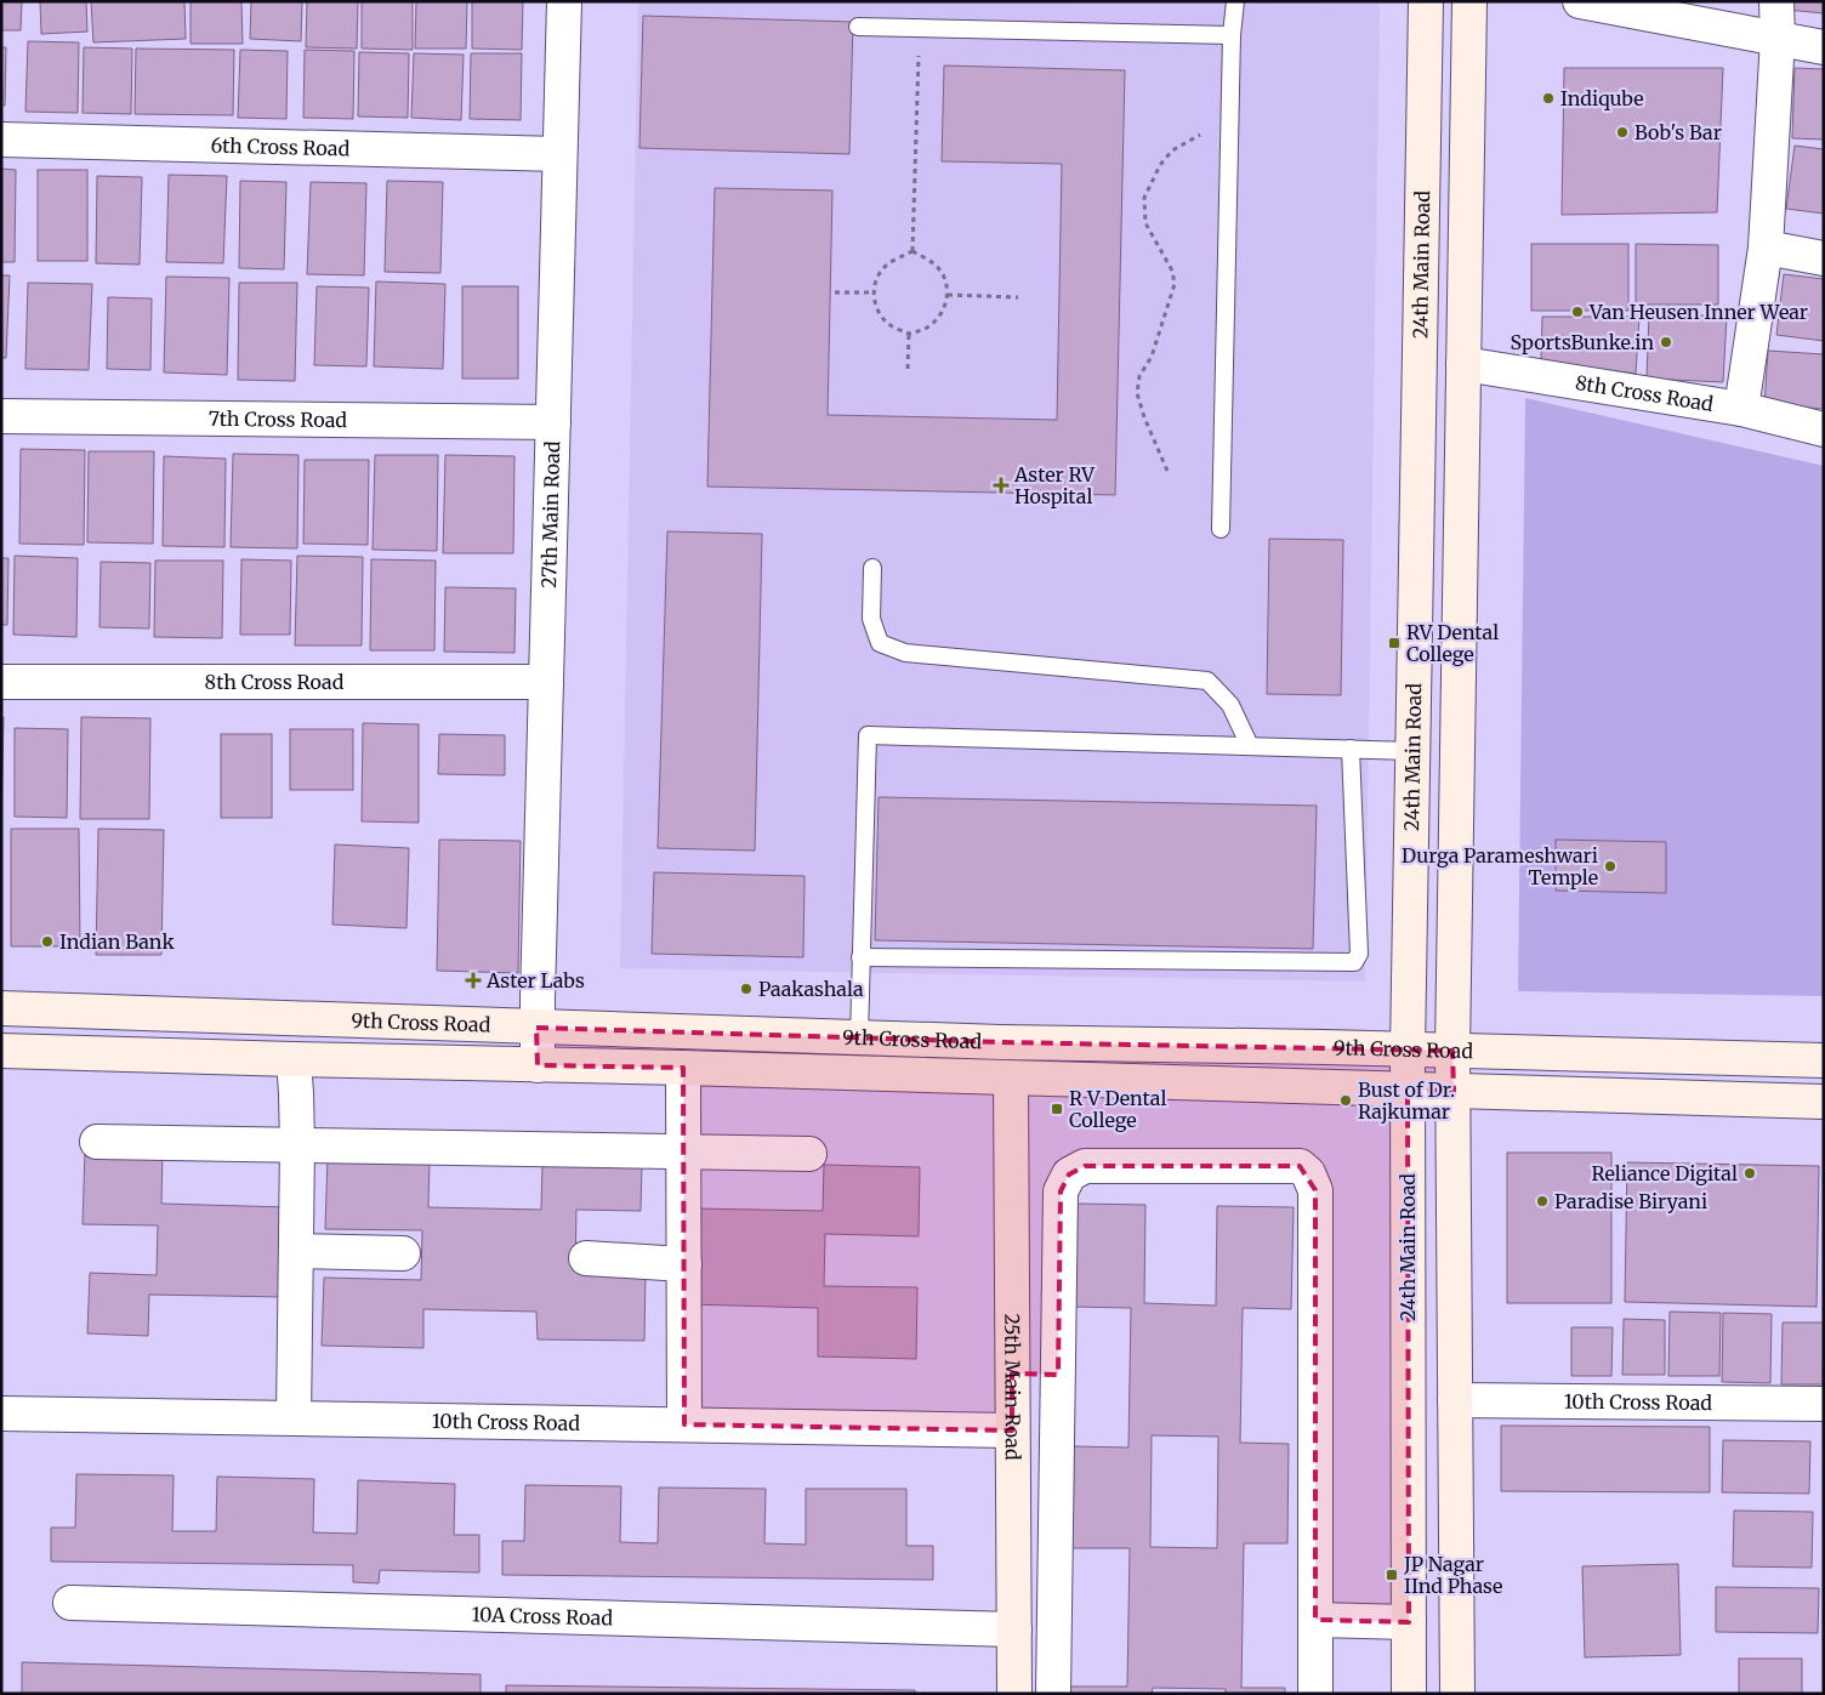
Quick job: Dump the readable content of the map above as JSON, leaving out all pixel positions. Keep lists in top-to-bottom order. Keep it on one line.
{"streets":{"main road":["24th Main Road","9th Cross Road","25th Main Road"],"street":["6th Cross Road","8th Cross Road","7th Cross Road","27th Main Road","10th Cross Road","10A Cross Road"]},"crossings":[["6th Cross Road","27th Main Road"],["24th Main Road","9th Cross Road"],["8th Cross Road","27th Main Road"],["7th Cross Road","27th Main Road"],["27th Main Road","9th Cross Road"],["9th Cross Road","25th Main Road"],["25th Main Road","10th Cross Road"],["25th Main Road","10A Cross Road"]],"places":{"other":["Indiqube","Bob's Bar","Van Heusen Inner Wear","SportsBunke.in","Durga Parameshwari Temple","Indian Bank","Paakashala","Bust of Dr. Rajkumar","Reliance Digital","Paradise Biryani"],"health":["Aster RV Hospital","Aster Labs"],"transit":["RV Dental College","R V Dental College","JP Nagar IInd Phase"]}}
